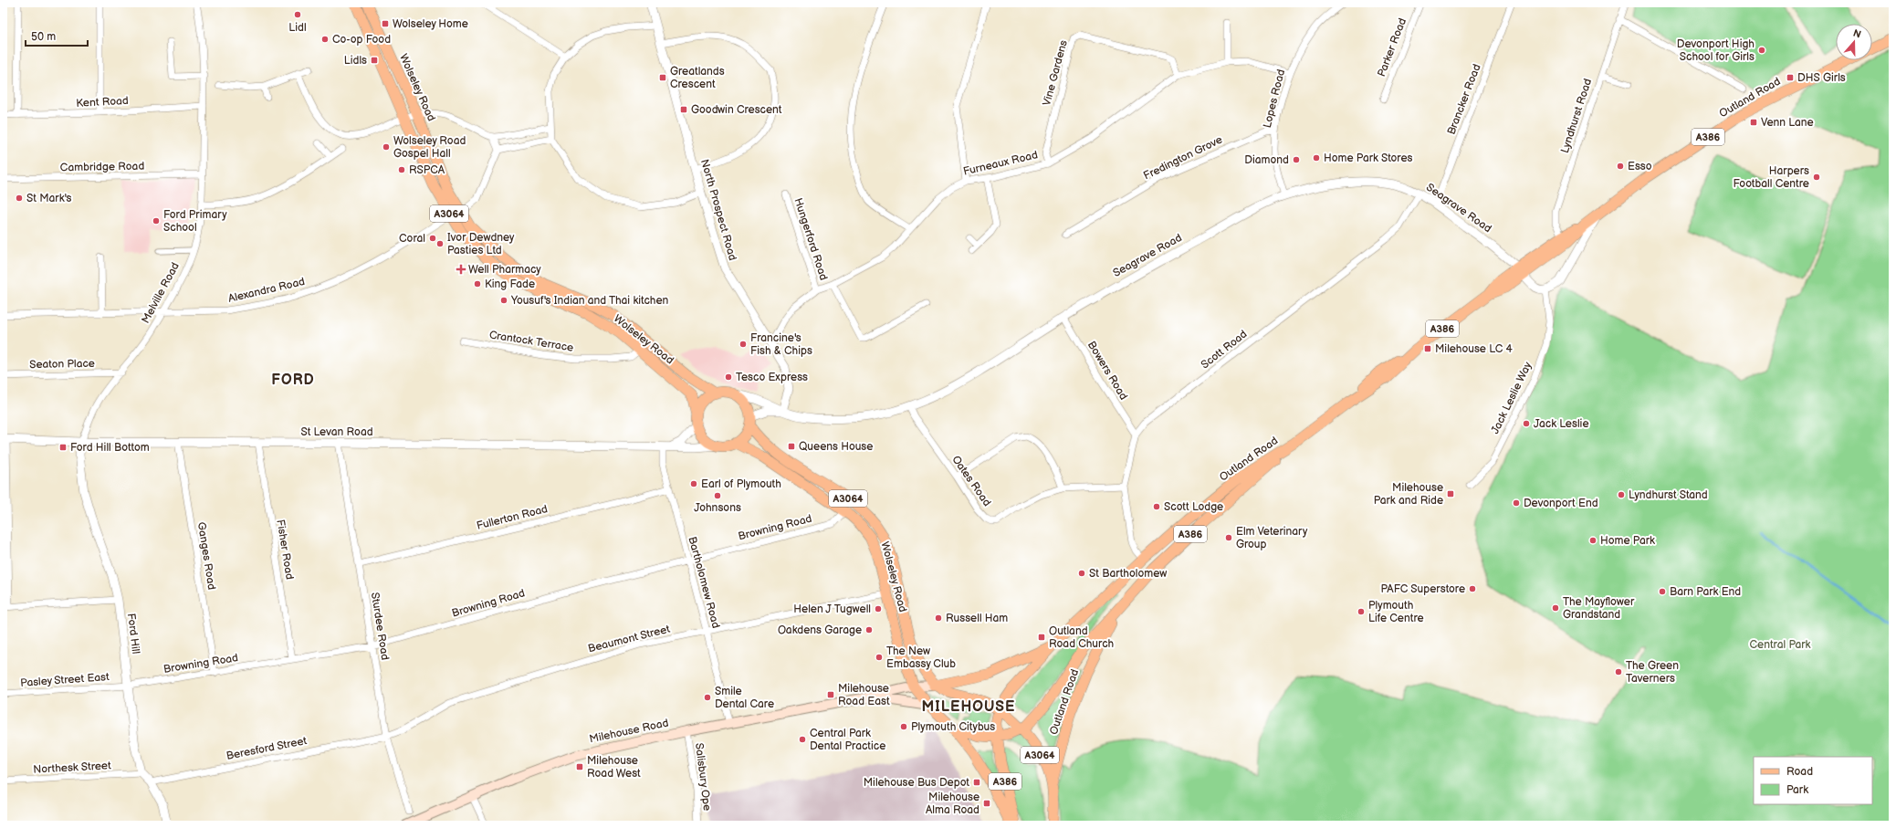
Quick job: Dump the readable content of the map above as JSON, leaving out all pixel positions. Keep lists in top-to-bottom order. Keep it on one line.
{"streets":{"main road":["Wolseley Road","Outland Road","A386","A3064","Milehouse Road"],"street":["Parker Road","Vine Gardens","Lopes Road","Brancker Road","Kent Road","Lyndhurst Road","Fredington Grove","Furneaux Road","Cambridge Road","Seagrave Road","North Prospect Road","Hungerford Road","Alexandra Road","Melville Road","Crantock Terrace","Scott Road","Seaton Place","Bowers Road","Jack Leslie Way","St Levan Road","Oates Road","Fullerton Road","Browning Road","Fisher Road","Ganges Road","Bartholomew Road","Sturdee Road","Ford Hill","Beaumont Street","Pasley Street East","Beresford Street","Northesk Street","Salisbury Ope"]},"crossings":[["Vine Gardens","Furneaux Road"],["Wolseley Road","Outland Road"],["Wolseley Road","A386"],["Wolseley Road","A3064"],["Wolseley Road","Alexandra Road"],["Wolseley Road","Crantock Terrace"],["Wolseley Road","St Levan Road"],["Wolseley Road","Browning Road"],["Wolseley Road","Beaumont Street"],["Wolseley Road","Milehouse Road"],["Outland Road","Lyndhurst Road"],["Outland Road","A386"],["Outland Road","Seagrave Road"],["Outland Road","A3064"],["Outland Road","Scott Road"],["Outland Road","Milehouse Road"],["Lopes Road","Fredington Grove"],["Lopes Road","Furneaux Road"],["Lopes Road","Seagrave Road"],["Brancker Road","Seagrave Road"],["Kent Road","Melville Road"],["A386","A3064"],["Furneaux Road","North Prospect Road"],["Furneaux Road","Hungerford Road"],["Cambridge Road","Melville Road"],["Seagrave Road","North Prospect Road"],["Seagrave Road","Scott Road"],["Seagrave Road","Bowers Road"],["Seagrave Road","Jack Leslie Way"],["Seagrave Road","Oates Road"],["Alexandra Road","Melville Road"],["Melville Road","Seaton Place"],["Melville Road","St Levan Road"],["Melville Road","Ford Hill"],["Scott Road","Bowers Road"],["Scott Road","Oates Road"],["St Levan Road","Fisher Road"],["St Levan Road","Ganges Road"],["St Levan Road","Bartholomew Road"],["St Levan Road","Sturdee Road"],["St Levan Road","Ford Hill"],["Fullerton Road","Bartholomew Road"],["Fullerton Road","Sturdee Road"],["Browning Road","Fisher Road"],["Browning Road","Ganges Road"],["Browning Road","Bartholomew Road"],["Browning Road","Sturdee Road"],["Browning Road","Ford Hill"],["Browning Road","Pasley Street East"],["Bartholomew Road","Beaumont Street"],["Bartholomew Road","Milehouse Road"],["Sturdee Road","Beaumont Street"],["Sturdee Road","Beresford Street"],["Ford Hill","Pasley Street East"],["Ford Hill","Northesk Street"],["Beaumont Street","Beresford Street"],["Milehouse Road","Salisbury Ope"]],"districts":["FORD","MILEHOUSE"],"parks":["Central Park"],"places":{"other":["Lidl","Co-op Food","Devonport High School for Girls","Wolseley Road Gospel Hall","Home Park Stores","Diamond","Esso","RSPCA","Harpers Football Centre","St Mark's","Ford Primary School","Coral","Ivor Dewdney Pasties Ltd","King Fade","Yousuf's Indian and Thai kitchen","Francine's Fish & Chips","Tesco Express","Jack Leslie","Earl of Plymouth","Lyndhurst Stand","Johnsons","Devonport End","Scott Lodge","Elm Veterinary Group","Home Park","St Bartholomew","PAFC Superstore","Barn Park End","The Mayflower Grandstand","Helen J Tugwell","Plymouth Life Centre","Russell Ham","Oakdens Garage","The New Embassy Club","The Green Taverners","Smile Dental Care","Plymouth Citybus","Central Park Dental Practice"],"transit":["Wolseley Home","Lidls","Greatlands Crescent","DHS Girls","Goodwin Crescent","Venn Lane","Milehouse LC 4","Queens House","Ford Hill Bottom","Milehouse Park and Ride","Outland Road Church","Milehouse Road East","Milehouse Road West","Milehouse Bus Depot","Milehouse Alma Road"],"health":["Well Pharmacy"]},"legend":["Road","Park"],"scale_bar":"50 m","north":"top"}
